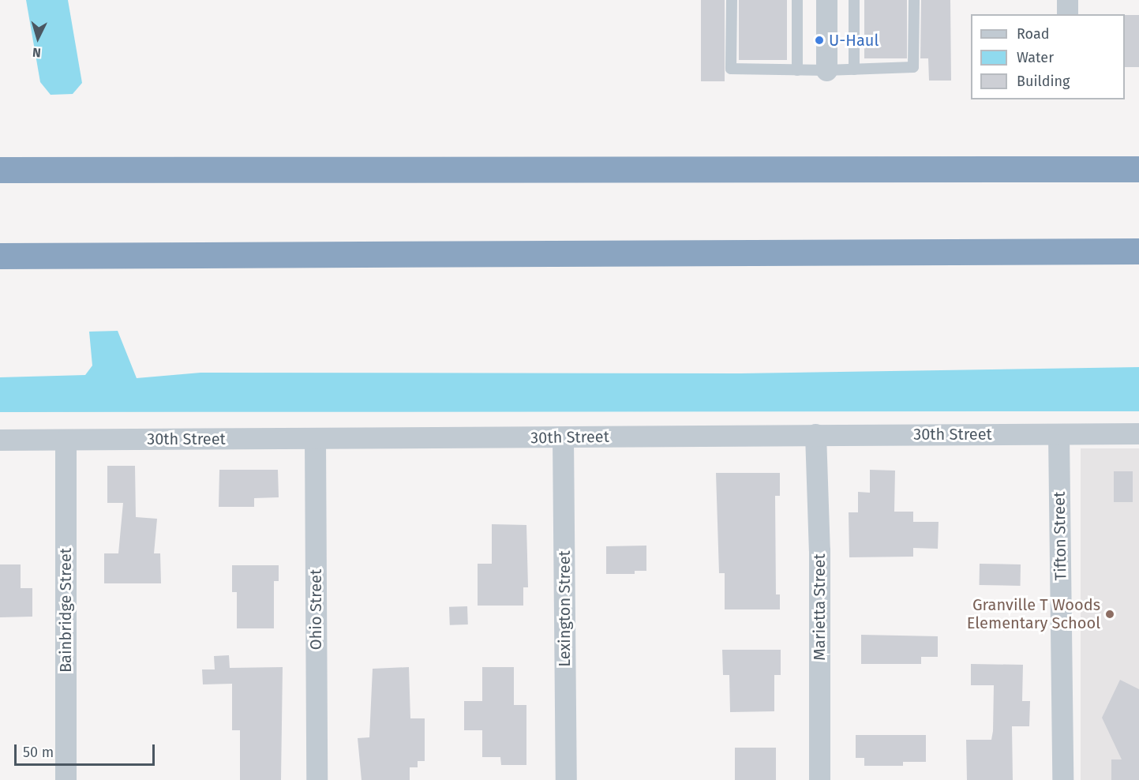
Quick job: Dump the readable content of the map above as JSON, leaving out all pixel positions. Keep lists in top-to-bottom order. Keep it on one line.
{"streets":{"street":["30th Street","Tifton Street","Marietta Street","Lexington Street","Ohio Street","Bainbridge Street"]},"crossings":[["30th Street","Tifton Street"],["30th Street","Marietta Street"],["30th Street","Lexington Street"],["30th Street","Ohio Street"],["30th Street","Bainbridge Street"]],"places":["U-Haul","Granville T Woods Elementary School"],"legend":["Road","Water","Building"],"scale_bar":"50 m","north":"bottom"}
